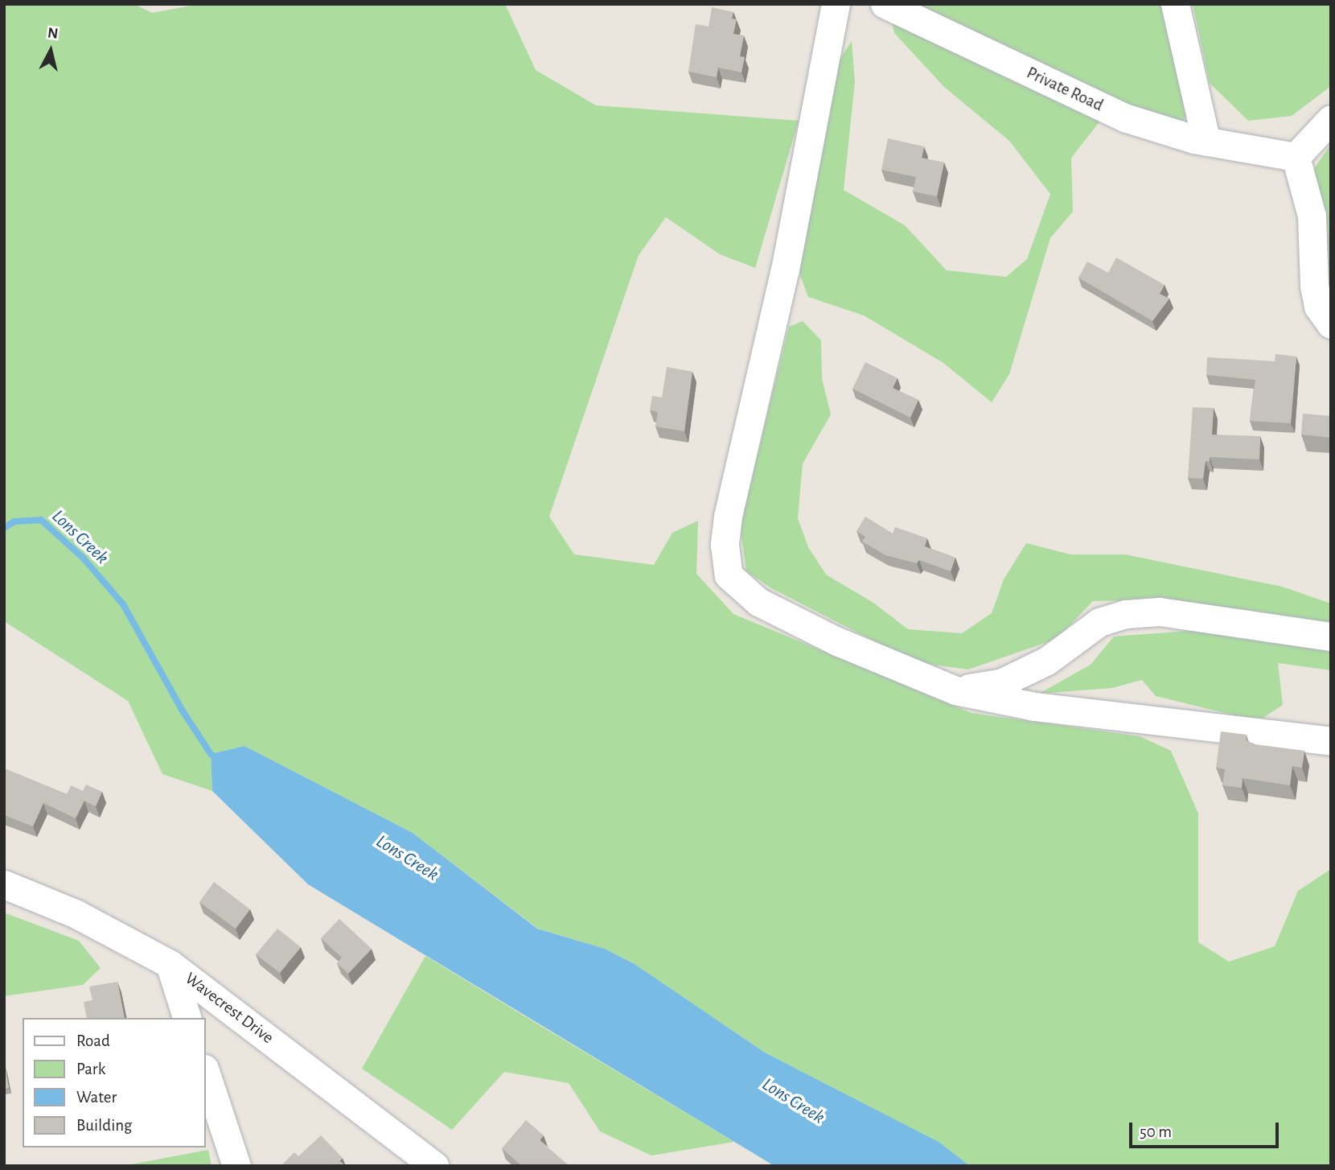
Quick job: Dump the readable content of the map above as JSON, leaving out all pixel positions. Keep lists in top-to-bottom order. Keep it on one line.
{"streets":{"street":["Private Road","Wavecrest Drive"]},"water":["Lons Creek"],"legend":["Road","Park","Water","Building"],"scale_bar":"50 m","north":"top"}
